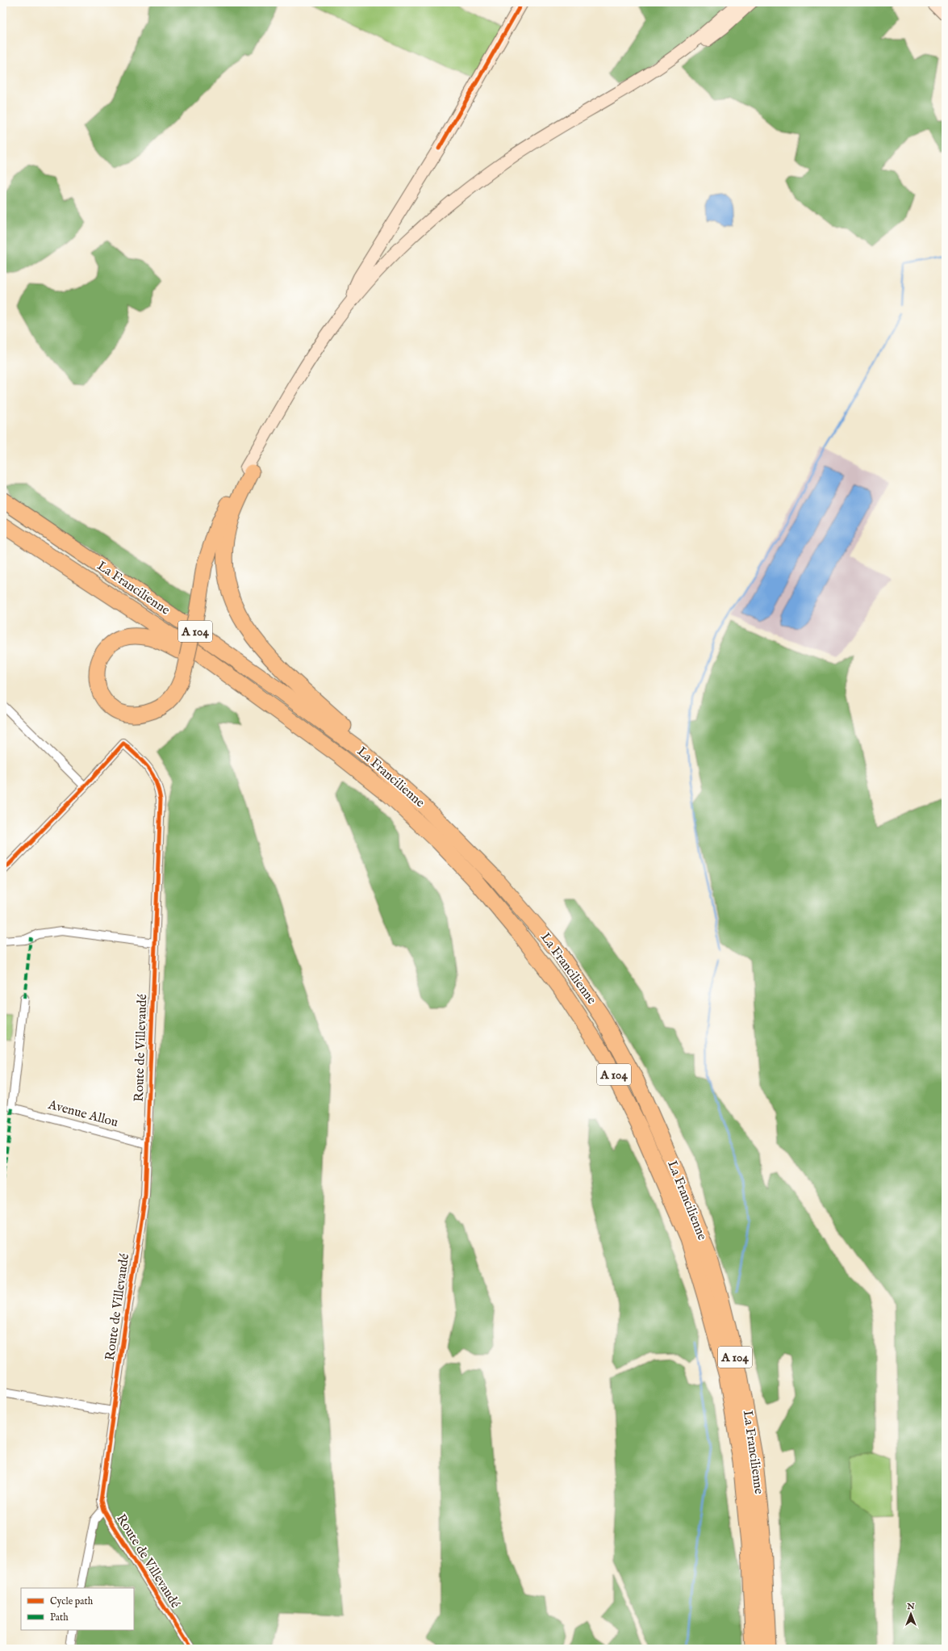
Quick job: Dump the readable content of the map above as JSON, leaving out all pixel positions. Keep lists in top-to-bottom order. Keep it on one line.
{"streets":{"highway":["La Francilienne","A 104"],"street":["Route de Villevaudé","Avenue Allou"]},"crossings":[["Route de Villevaudé","Avenue Allou"]],"legend":["Cycle path","Path"],"north":"top"}
